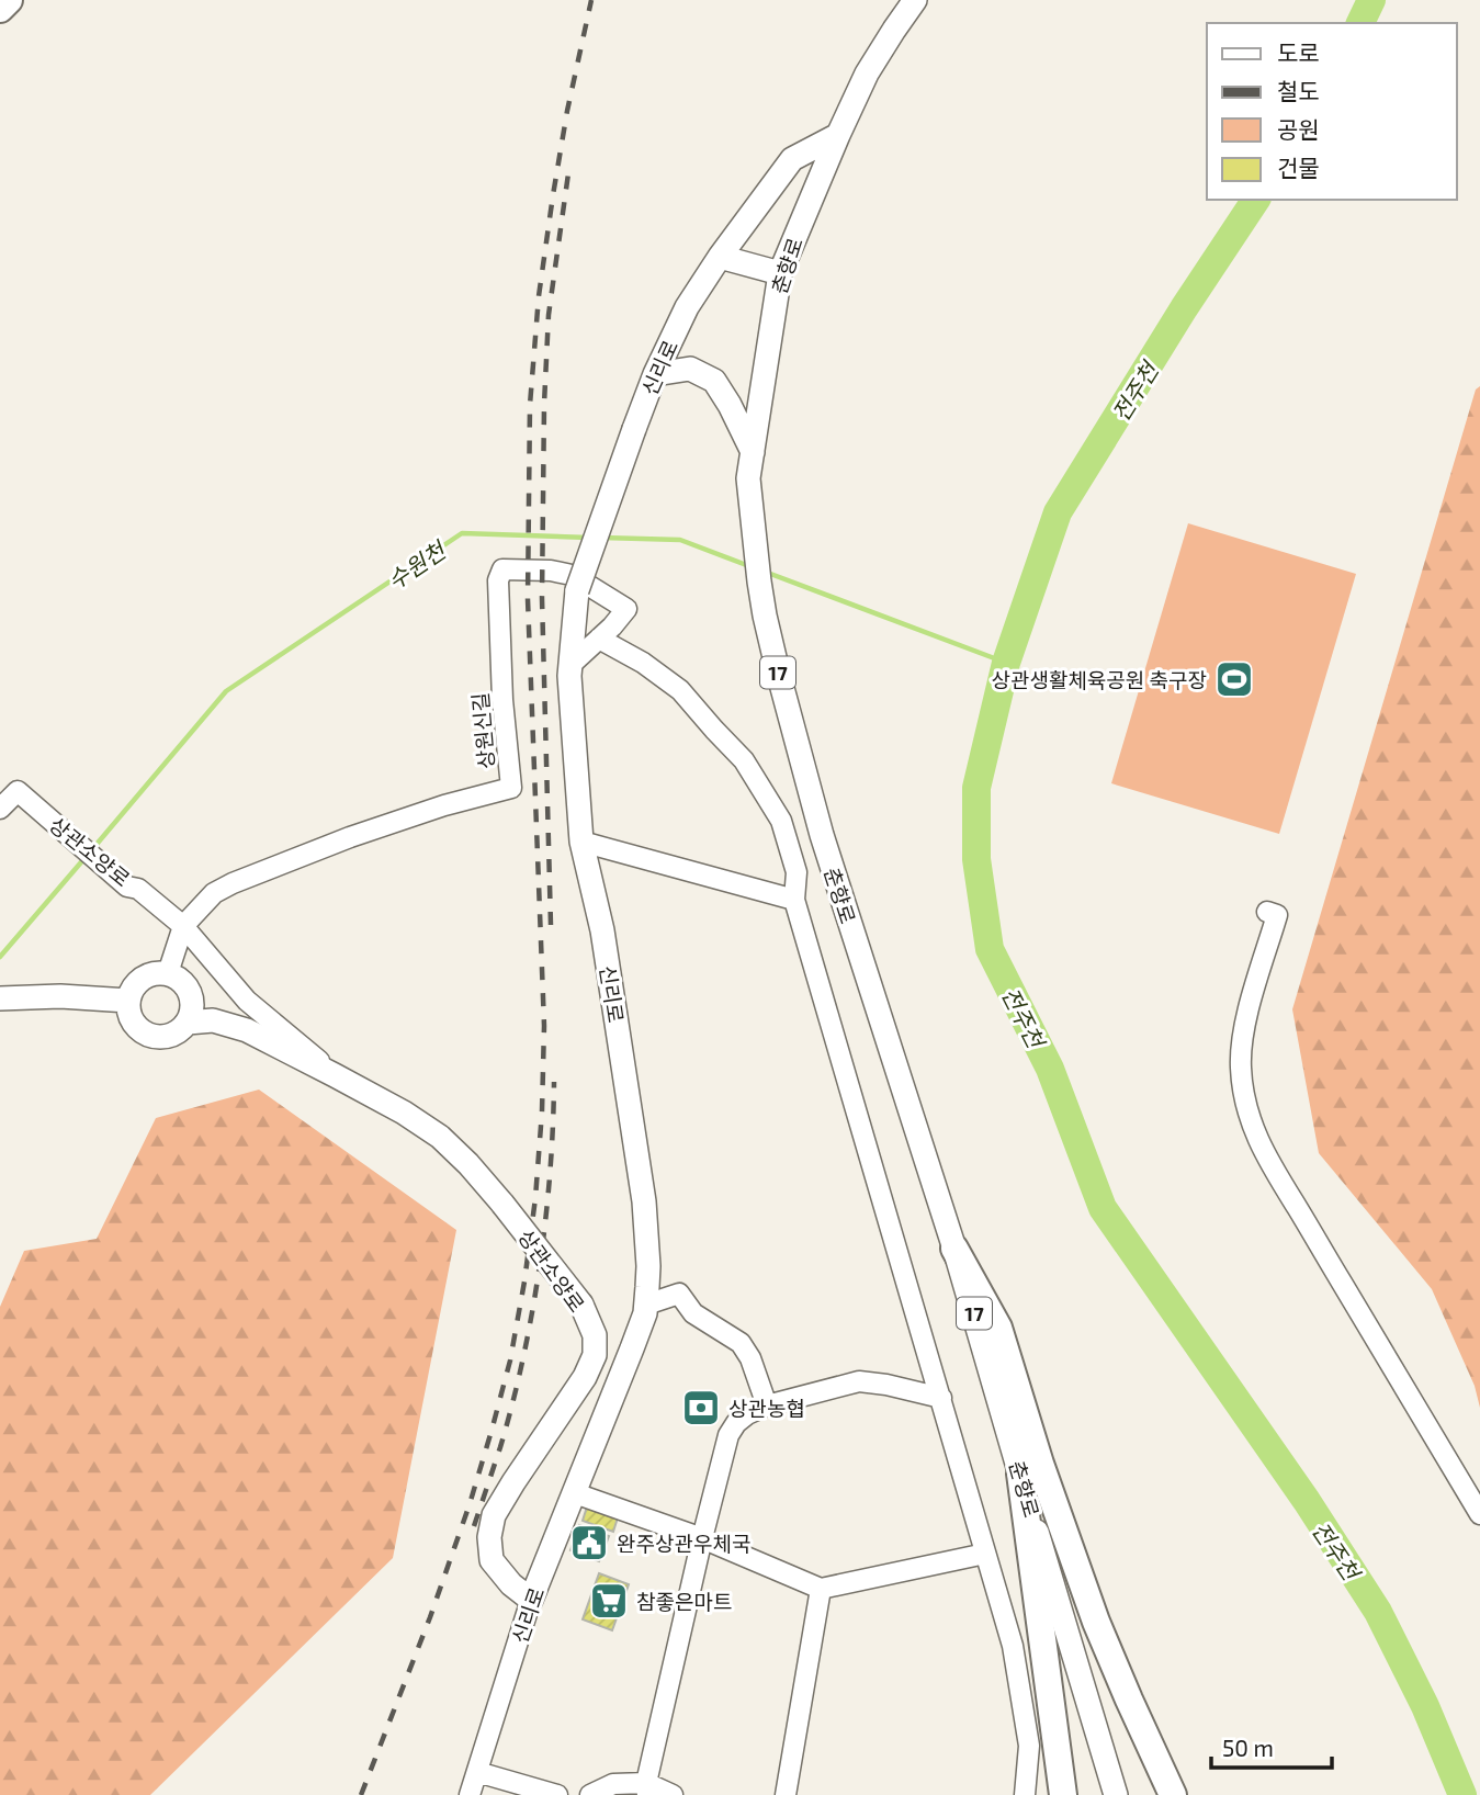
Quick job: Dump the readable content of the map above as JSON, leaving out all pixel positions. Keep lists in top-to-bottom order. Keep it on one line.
{"streets":{"main road":["춘향로","신리로","17","상관소양로"],"street":["상원신길"]},"crossings":[["춘향로","신리로"],["신리로","상원신길"],["신리로","상관소양로"],["상원신길","상관소양로"]],"water":["전주천","수원천"],"places":{"sports":["상관생활체육공원 축구장"],"bank":["상관농협"],"public building":["완주상관우체국"],"supermarket":["참좋은마트"]},"legend":["도로","철도","공원","건물"],"scale_bar":"50 m"}
